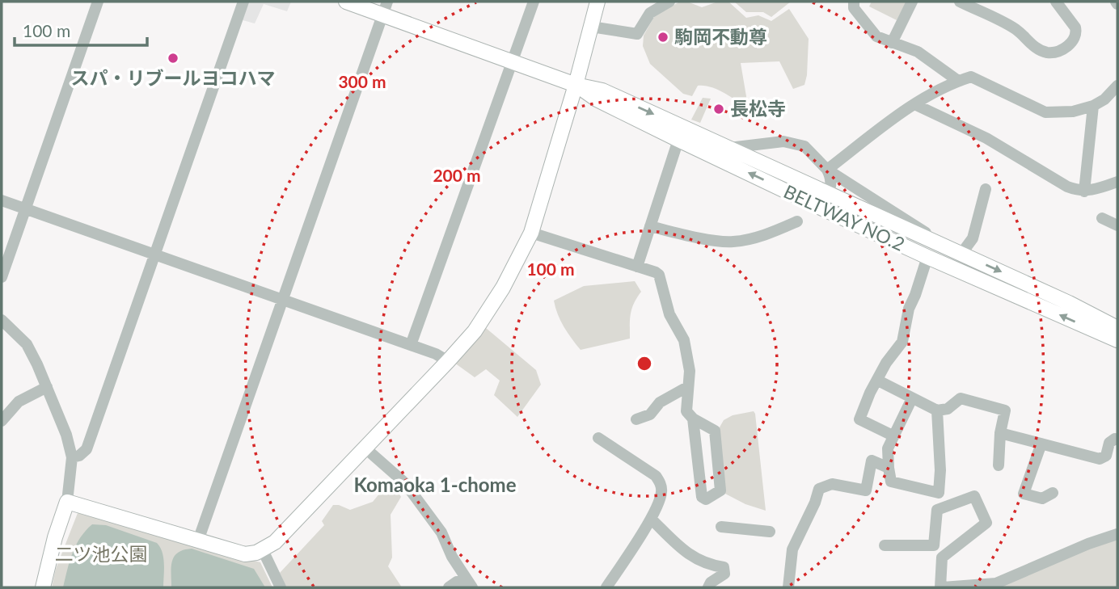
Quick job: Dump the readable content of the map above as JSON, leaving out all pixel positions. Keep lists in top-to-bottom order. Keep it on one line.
{"streets":{"main road":["BELTWAY NO.2"]},"districts":["Komaoka 1-chome"],"parks":["二ツ池公園"],"places":["駒岡不動尊","スパ・リブールヨコハマ","長松寺"],"scale_bar":"100 m","rings":["300 m","200 m","100 m"]}
